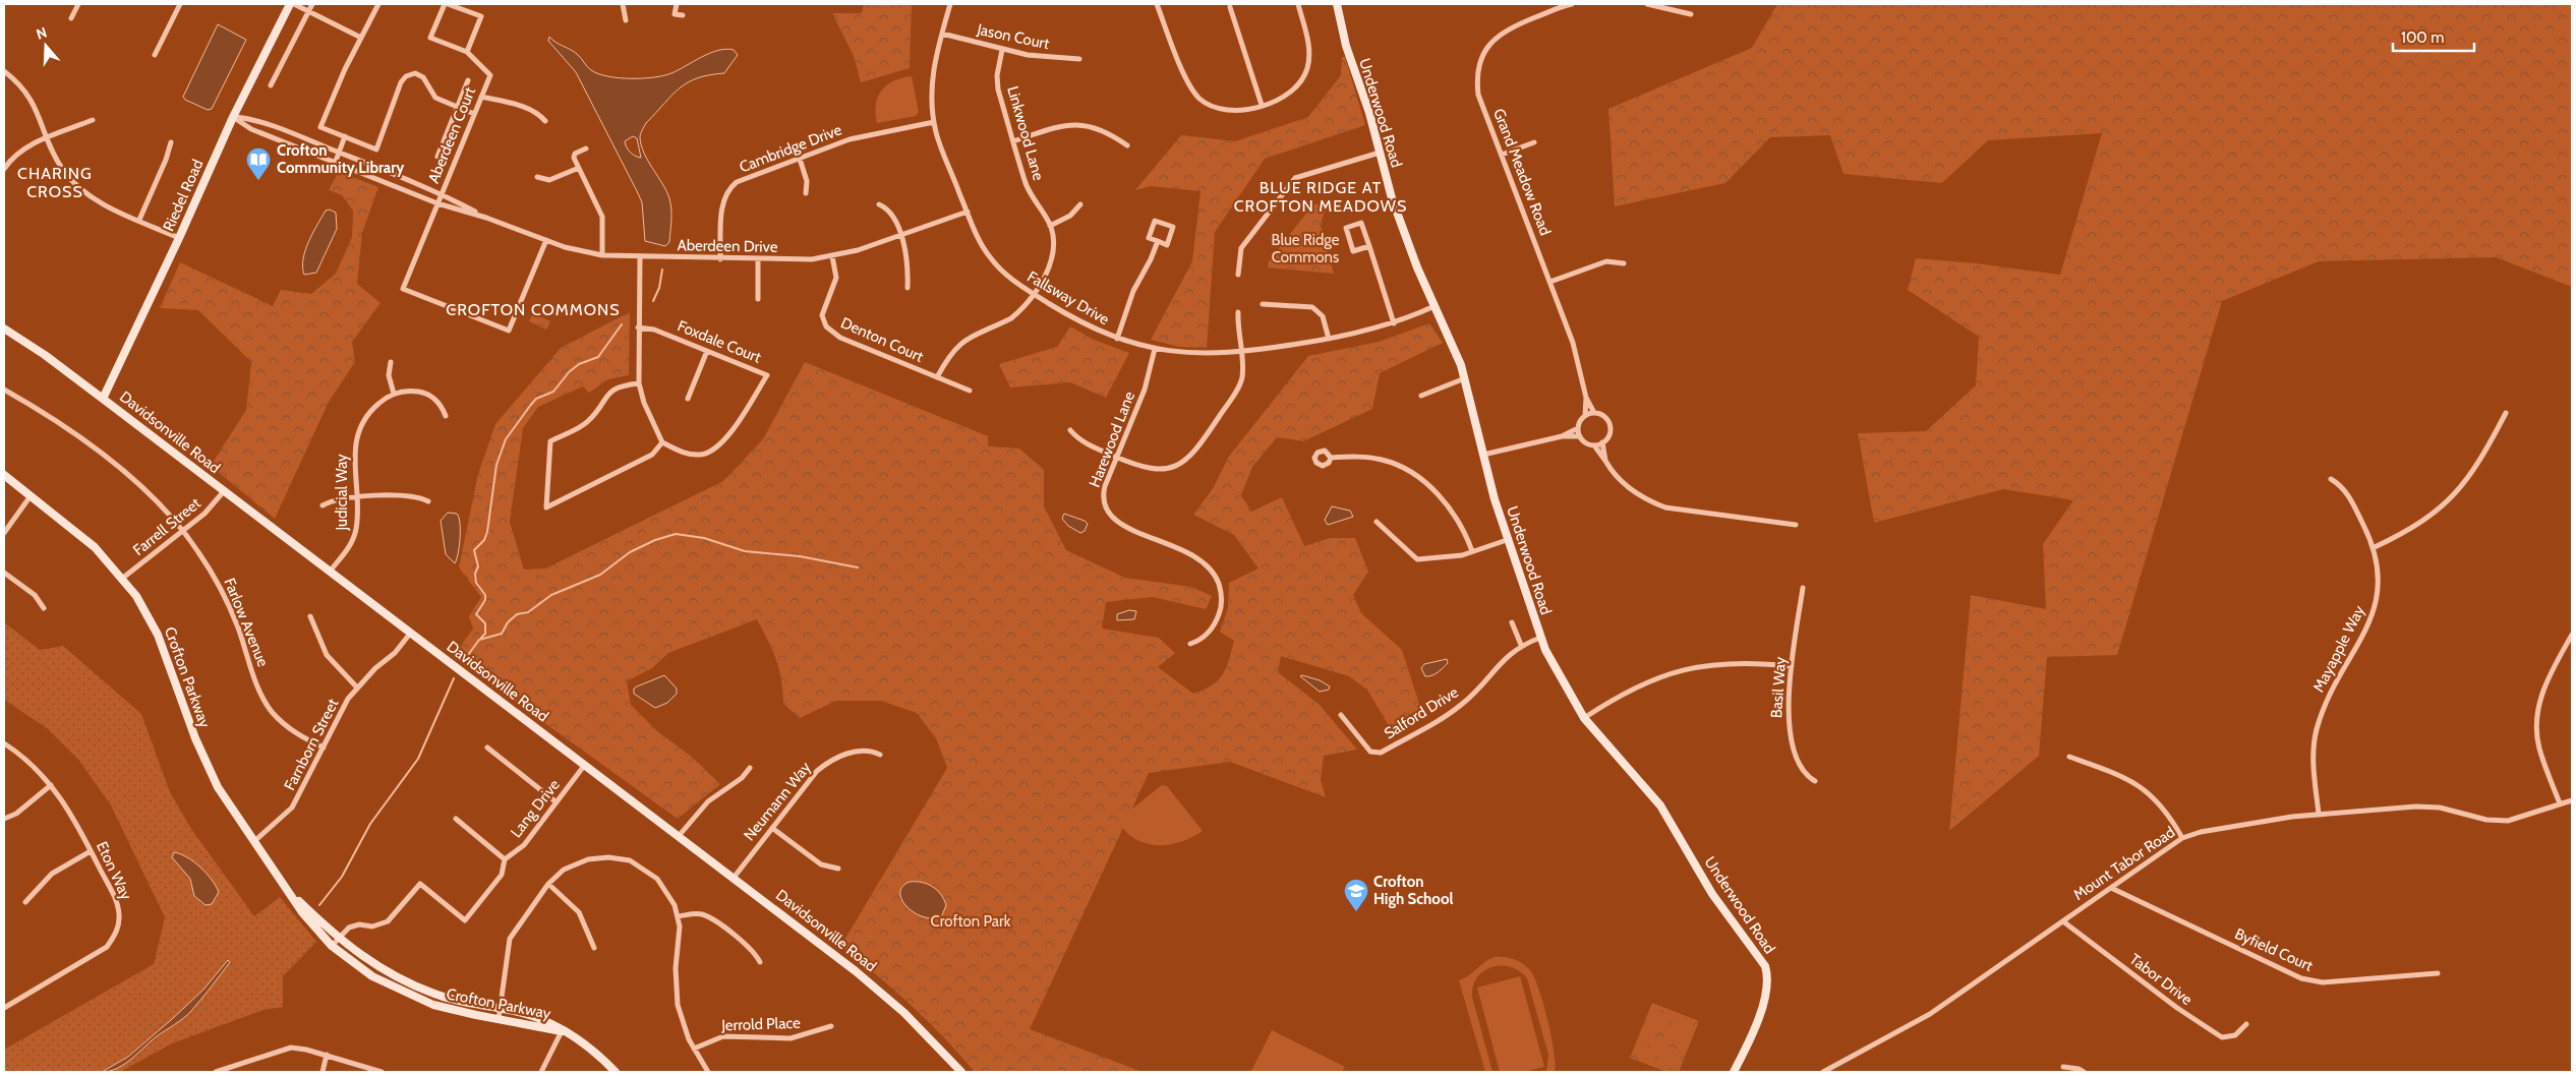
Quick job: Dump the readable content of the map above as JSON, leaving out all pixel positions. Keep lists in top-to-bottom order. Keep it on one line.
{"streets":{"street":["Jason Court","Underwood Road","Linkwood Lane","Aberdeen Court","Cambridge Drive","Grand Meadow Road","Riedel Road","Aberdeen Drive","Fallsway Drive","Denton Court","Foxdale Court","Davidsonville Road","Harewood Lane","Judicial Way","Farrell Street","Farlow Avenue","Mayapple Way","Crofton Parkway","Basil Way","Salford Drive","Farnborn Street","Neumann Way","Lang Drive","Mount Tabor Road","Eton Way","Byfield Court","Tabor Drive","Jerrold Place"]},"crossings":[["Jason Court","Linkwood Lane"],["Jason Court","Fallsway Drive"],["Underwood Road","Fallsway Drive"],["Underwood Road","Salford Drive"],["Linkwood Lane","Fallsway Drive"],["Linkwood Lane","Denton Court"],["Aberdeen Court","Aberdeen Drive"],["Cambridge Drive","Aberdeen Drive"],["Cambridge Drive","Fallsway Drive"],["Riedel Road","Aberdeen Drive"],["Riedel Road","Davidsonville Road"],["Aberdeen Drive","Fallsway Drive"],["Aberdeen Drive","Denton Court"],["Fallsway Drive","Harewood Lane"],["Davidsonville Road","Judicial Way"],["Davidsonville Road","Farrell Street"],["Davidsonville Road","Farnborn Street"],["Davidsonville Road","Neumann Way"],["Davidsonville Road","Lang Drive"],["Farrell Street","Farlow Avenue"],["Farrell Street","Crofton Parkway"],["Farlow Avenue","Farnborn Street"],["Mayapple Way","Mount Tabor Road"],["Crofton Parkway","Farnborn Street"],["Mount Tabor Road","Byfield Court"],["Mount Tabor Road","Tabor Drive"]],"districts":["CHARING CROSS","BLUE RIDGE AT CROFTON MEADOWS","CROFTON COMMONS"],"parks":["Blue Ridge Commons","Crofton Park"],"places":{"library":["Crofton Community Library"],"school or university":["Crofton High School"]},"scale_bar":"100 m","north":"top"}
